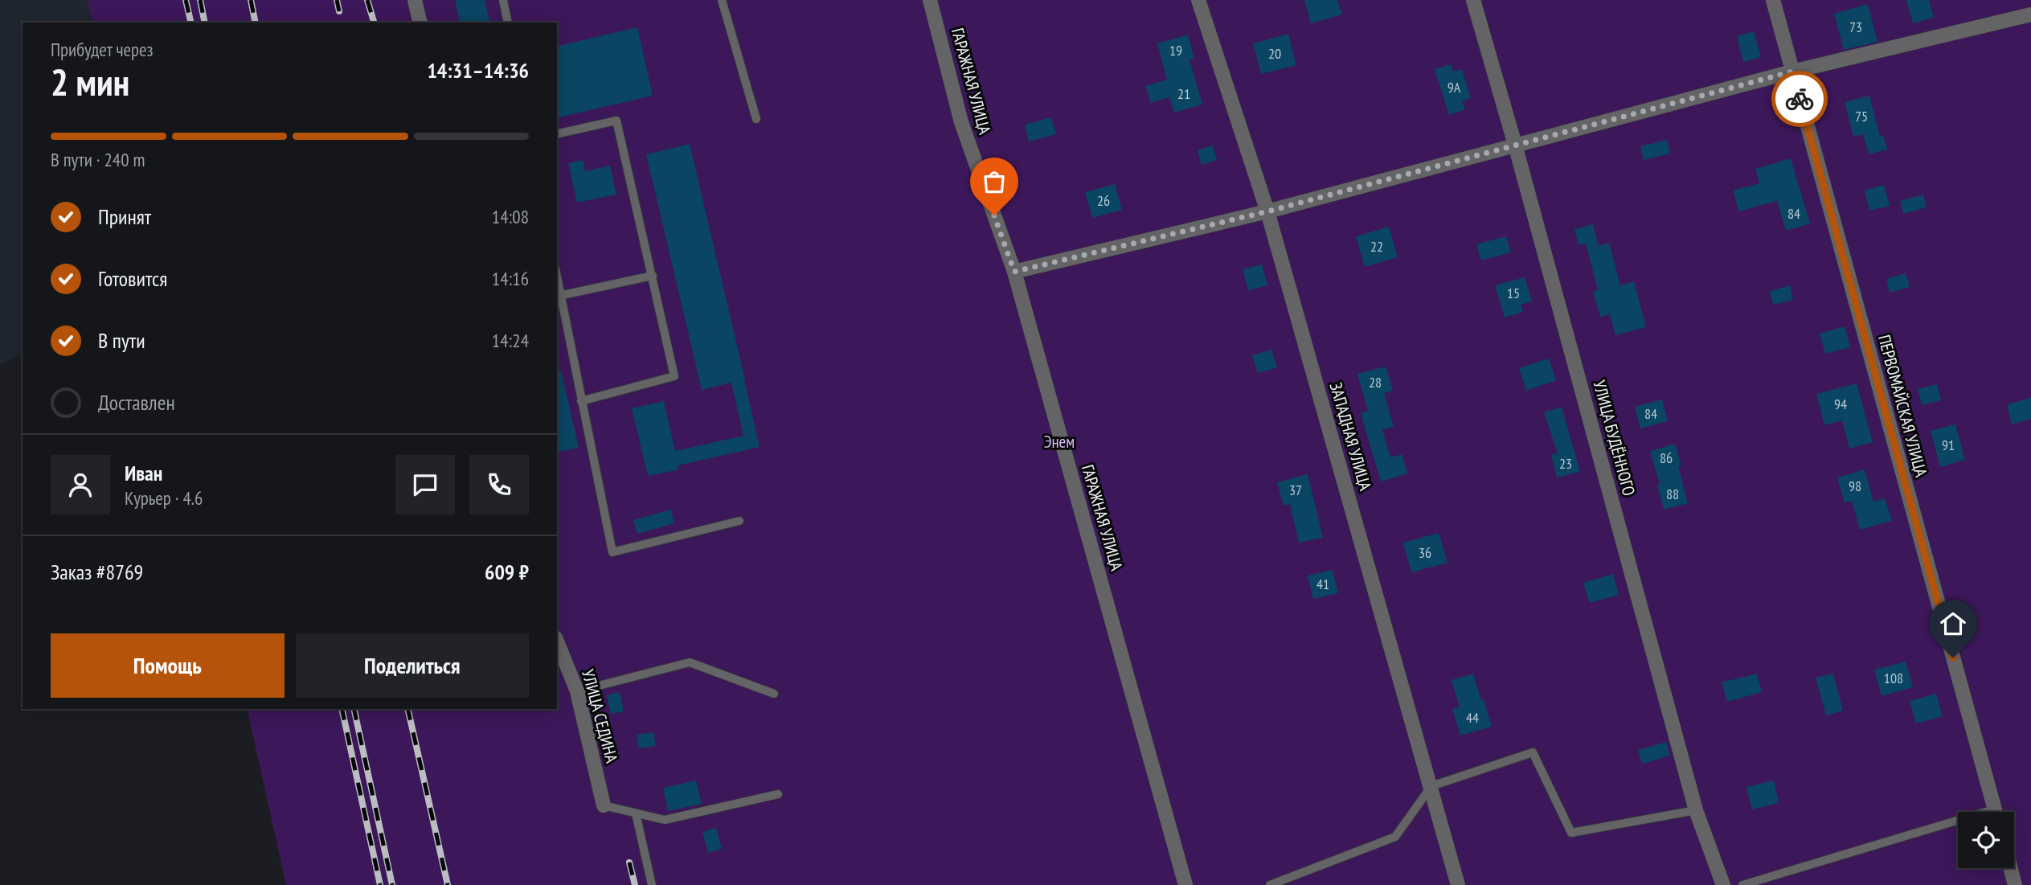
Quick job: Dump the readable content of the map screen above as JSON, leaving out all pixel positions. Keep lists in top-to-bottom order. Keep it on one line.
{"streets":{"street":["ГАРАЖНАЯ УЛИЦА","ПЕРВОМАЙСКАЯ УЛИЦА","ЗАПАДНАЯ УЛИЦА","УЛИЦА БУДЁННОГО","УЛИЦА СЕДИНА"]},"parks":["Энем"],"house_numbers":["73","19","20","9А","21","75","26","84","22","15","28","94","84","91","86","23","98","37","88","36","41","108","44"],"page":{"heading":["2 мин","Прибудет через","14:31–14:36"],"panel":["Иван","Курьер · 4.6","Заказ #8769","609 ₽"],"bar":"В пути · 240 m","list":[["Принят","14:08"],["Готовится","14:16"],["В пути","14:24"],"Доставлен"],"buttons":["Помощь","Поделиться"]}}
